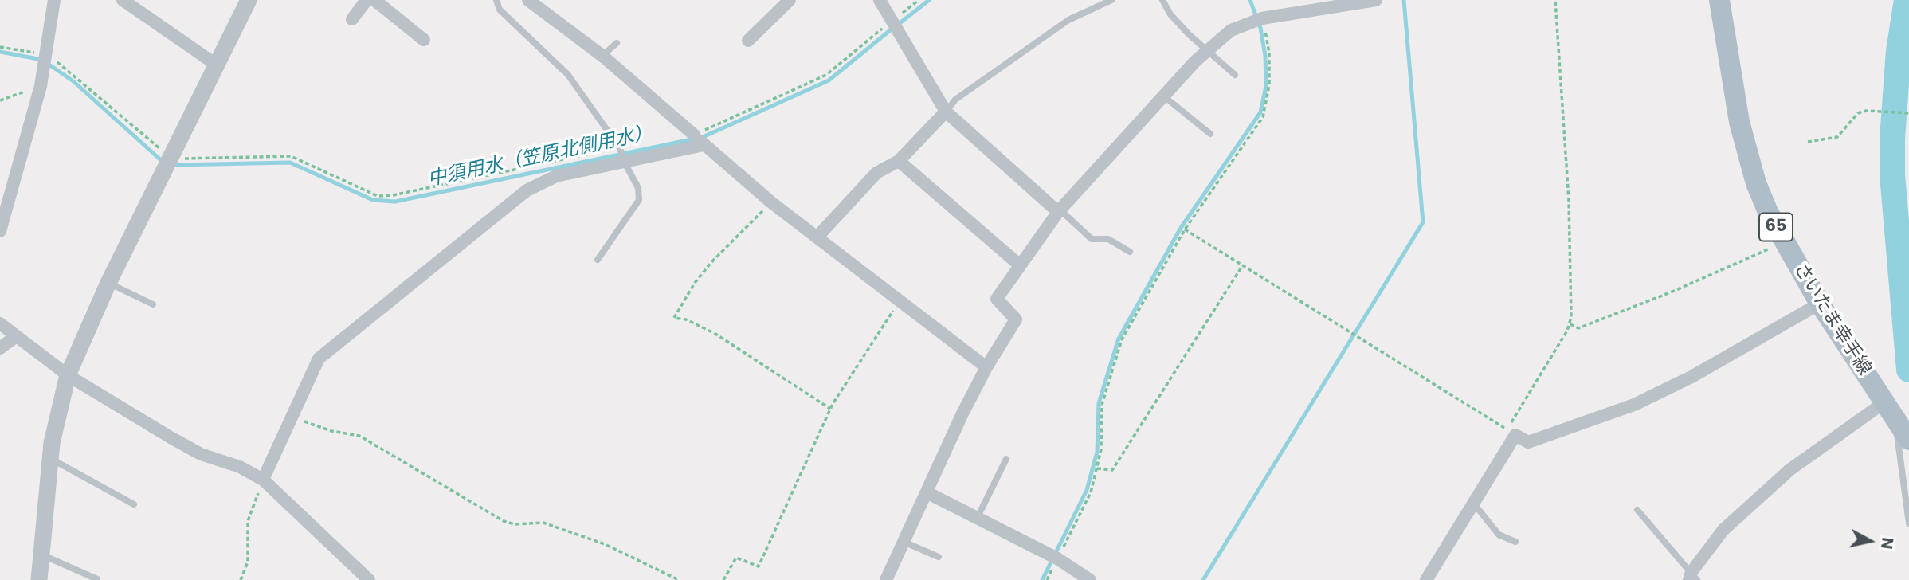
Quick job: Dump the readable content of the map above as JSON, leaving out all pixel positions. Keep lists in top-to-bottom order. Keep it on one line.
{"streets":{"main road":["65","さいたま幸手線"]},"water":["中須用水（笠原北側用水）"],"north":"right"}
